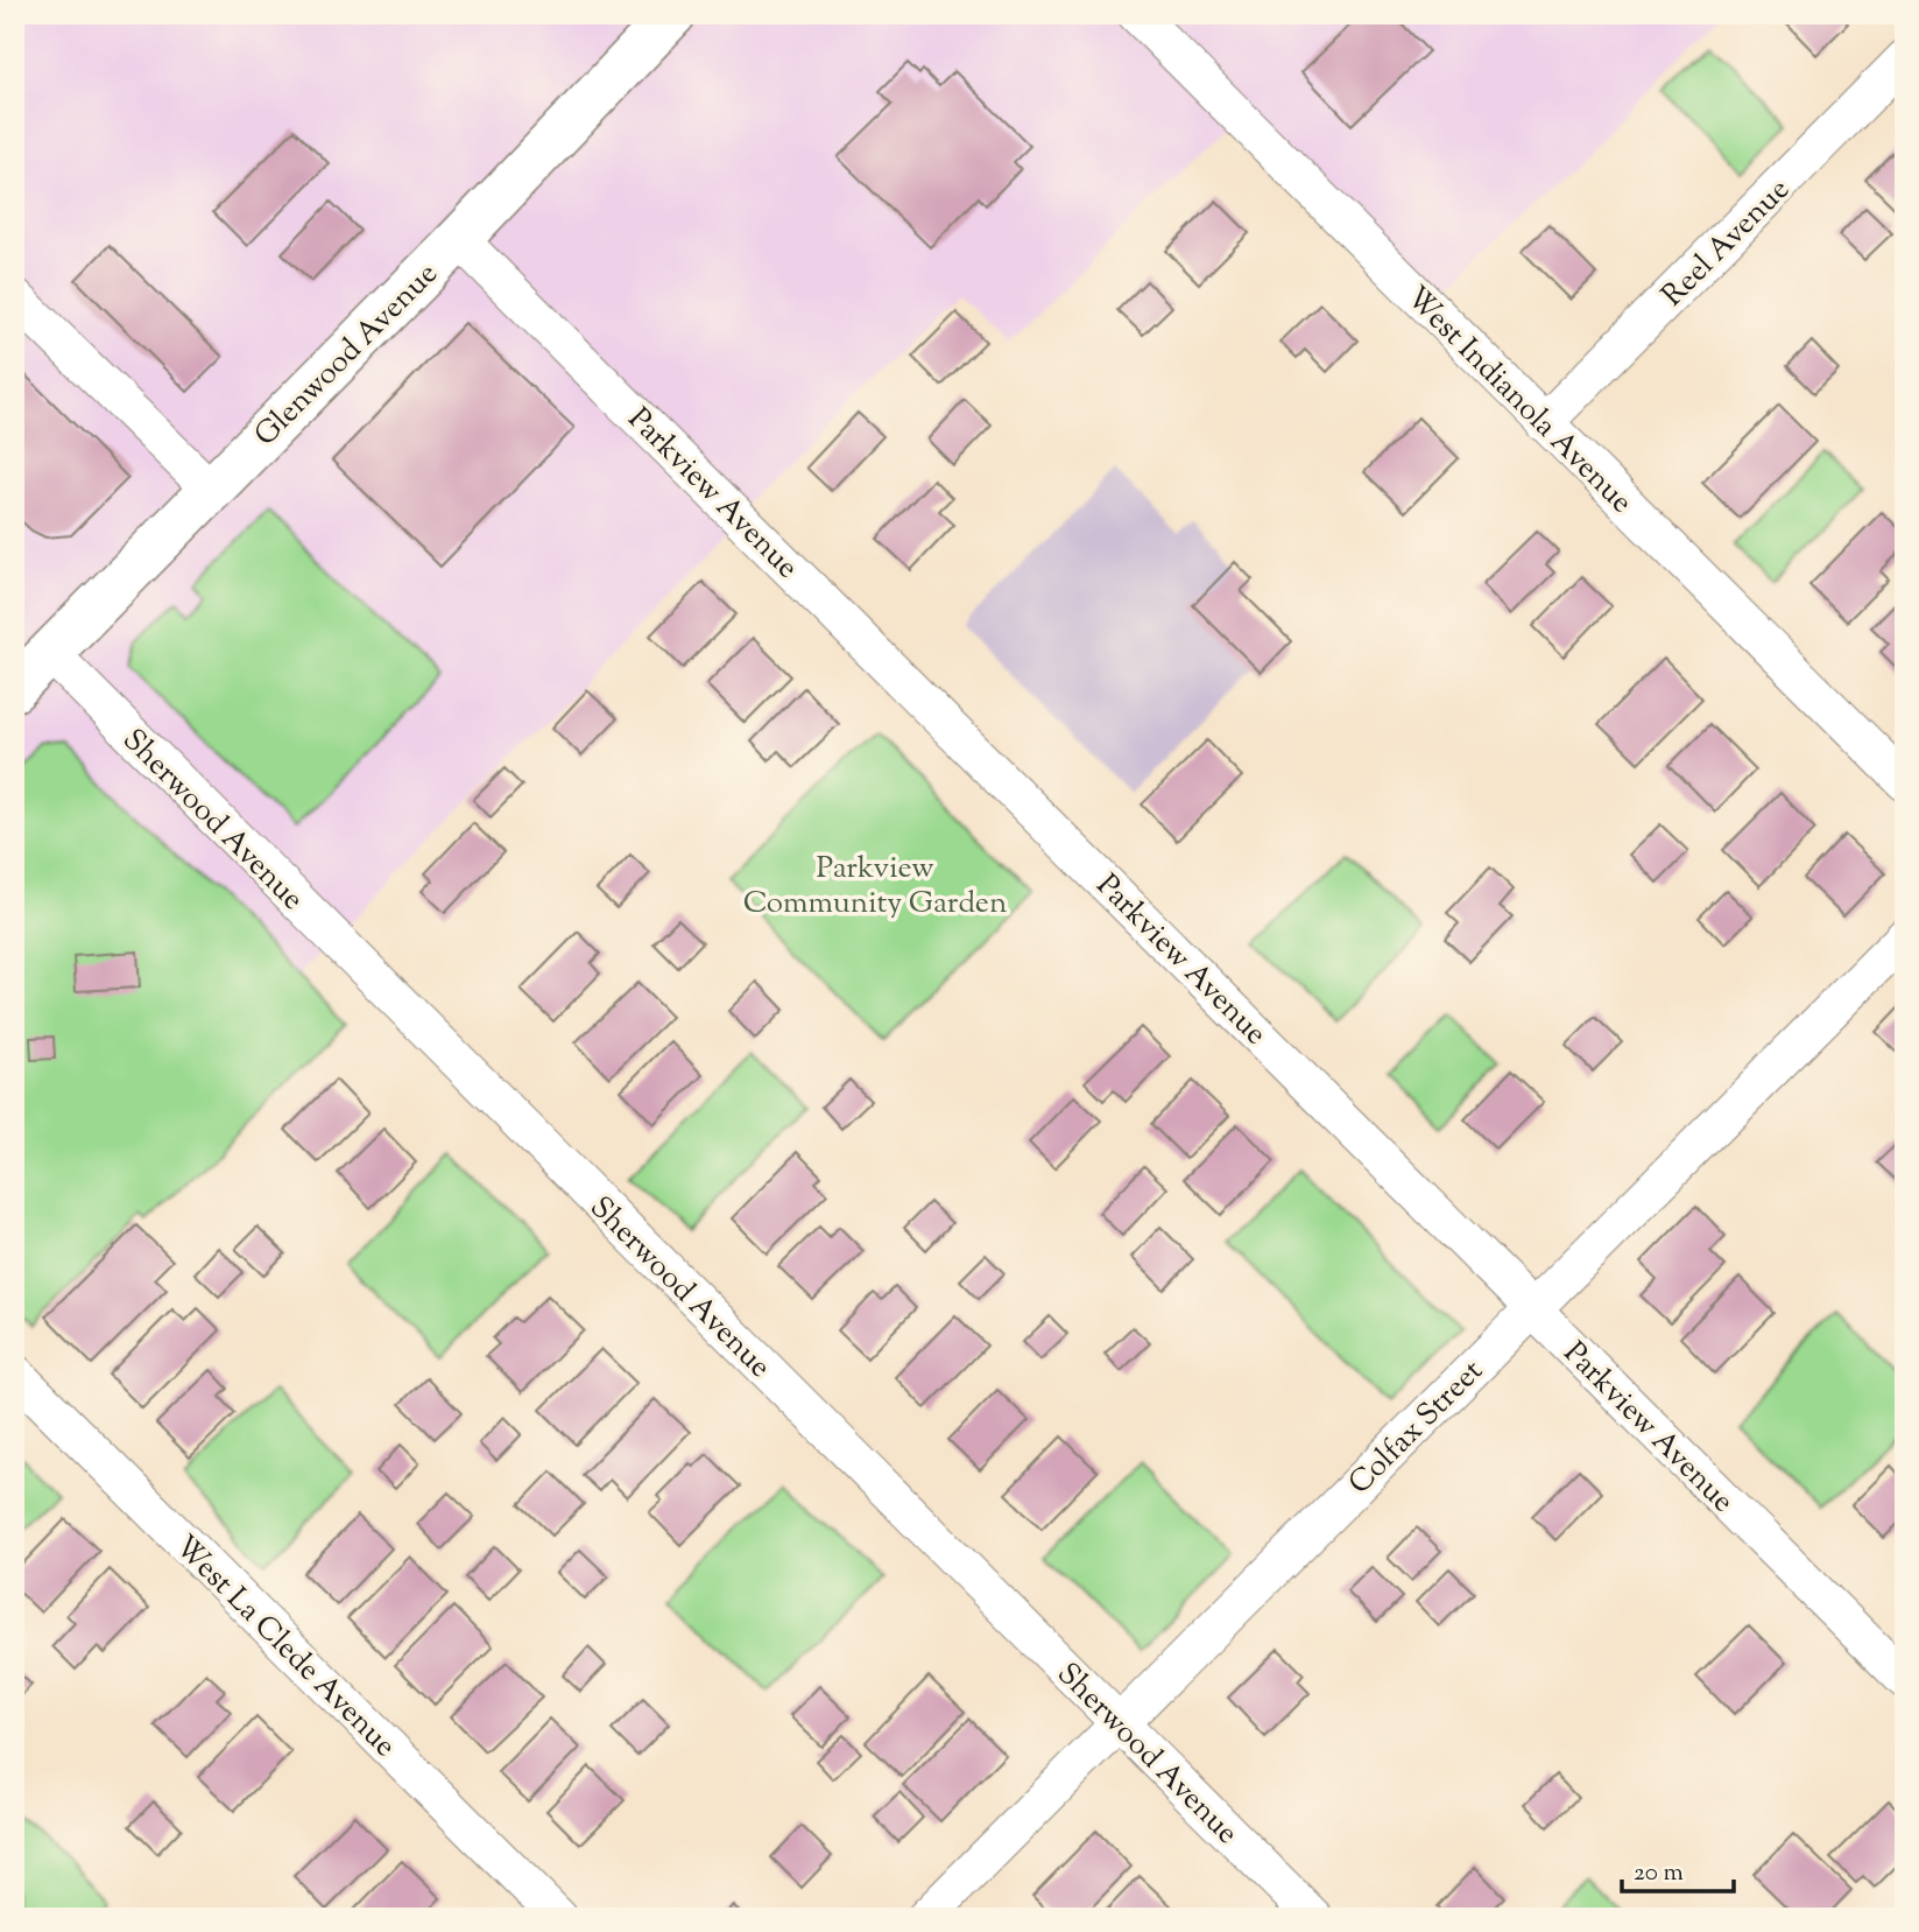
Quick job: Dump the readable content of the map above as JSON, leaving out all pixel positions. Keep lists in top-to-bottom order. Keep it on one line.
{"streets":{"main road":["Glenwood Avenue"],"street":["Reel Avenue","West Indianola Avenue","Parkview Avenue","Sherwood Avenue","Colfax Street","West La Clede Avenue"]},"crossings":[["Reel Avenue","West Indianola Avenue"],["Glenwood Avenue","Parkview Avenue"],["Glenwood Avenue","Sherwood Avenue"],["Parkview Avenue","Colfax Street"],["Sherwood Avenue","Colfax Street"]],"parks":["Parkview Community Garden"],"scale_bar":"20 m"}
